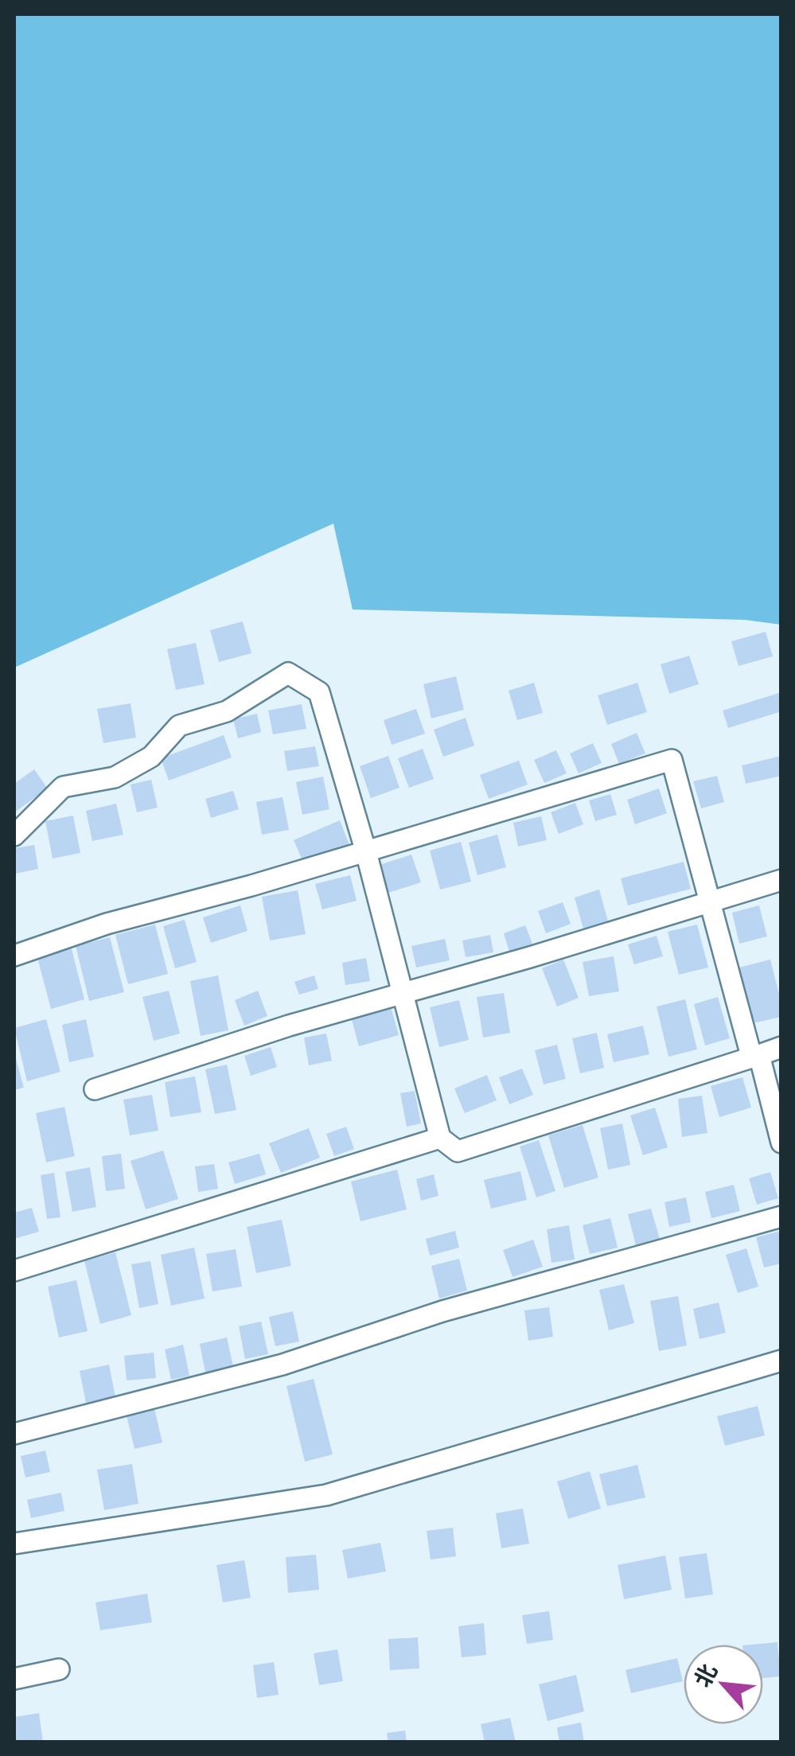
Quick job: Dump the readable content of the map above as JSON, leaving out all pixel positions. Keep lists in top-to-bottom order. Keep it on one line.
{"north":"top left"}
